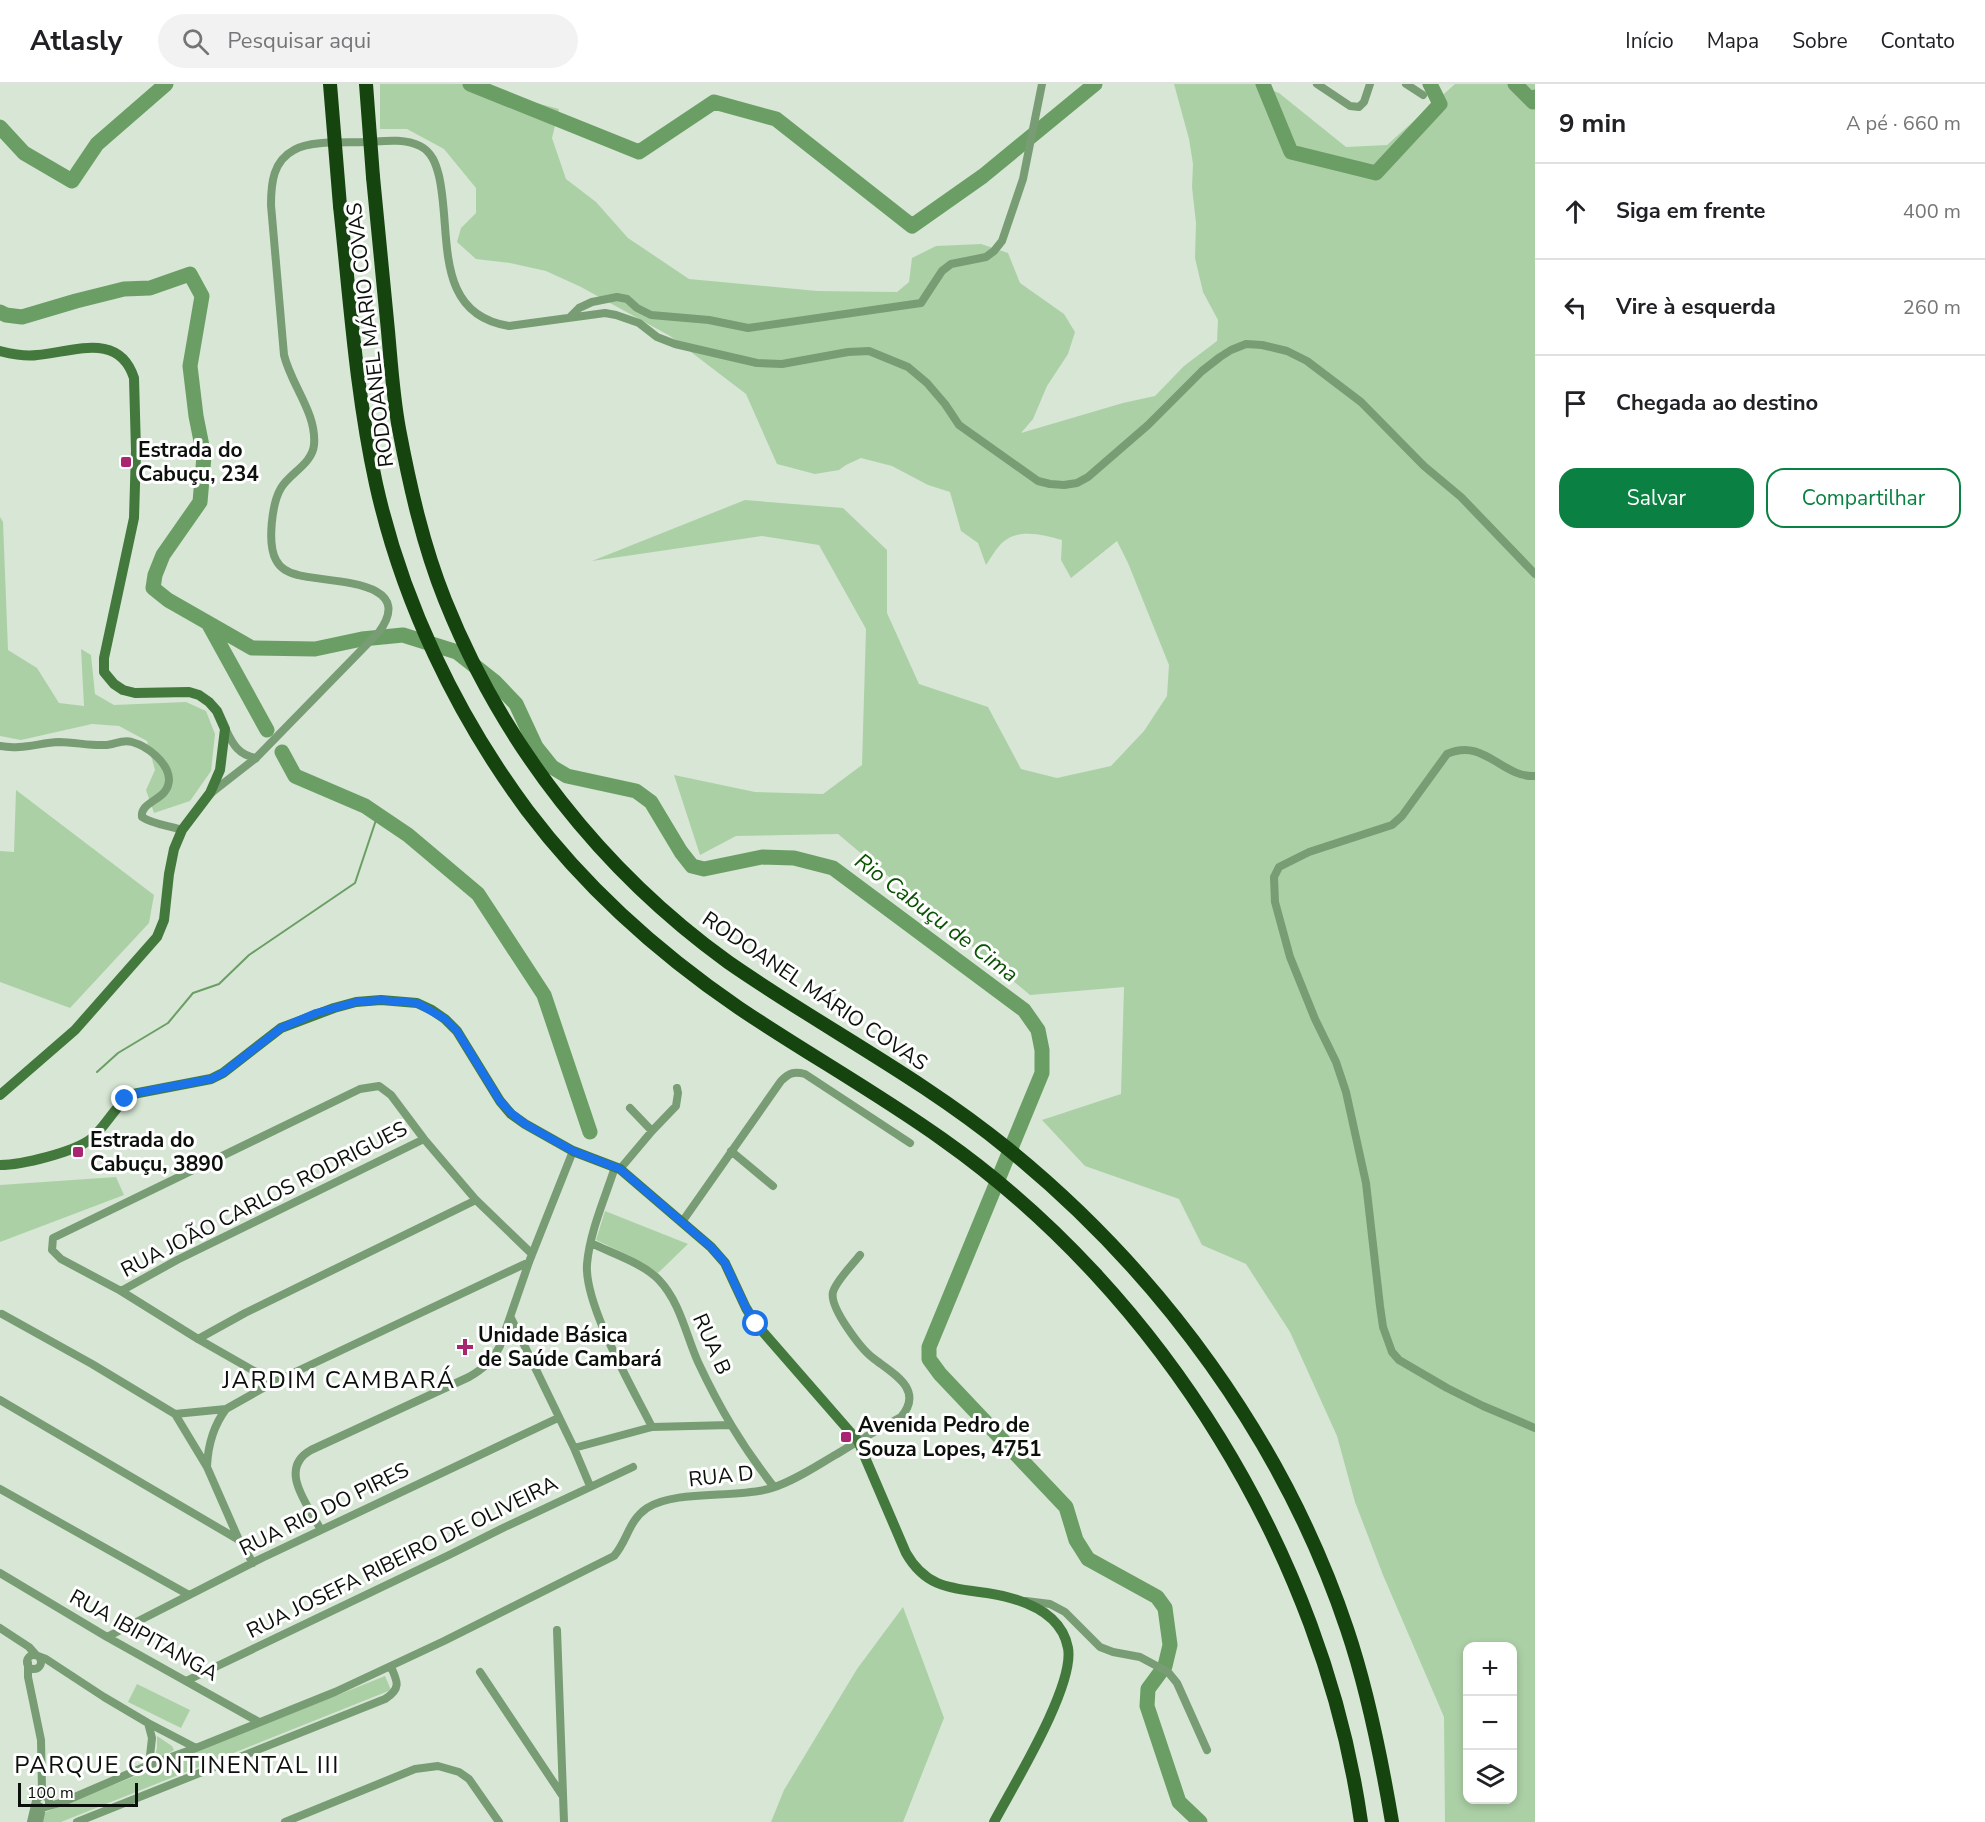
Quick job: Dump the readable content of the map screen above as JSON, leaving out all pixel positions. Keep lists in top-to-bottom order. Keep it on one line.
{"streets":{"highway":["RODOANEL MÁRIO COVAS"],"street":["RUA JOÃO CARLOS RODRIGUES","RUA B","RUA D","RUA RIO DO PIRES","RUA JOSEFA RIBEIRO DE OLIVEIRA","RUA IBIPITANGA"]},"crossings":[["RUA B","RUA D"],["RUA RIO DO PIRES","RUA IBIPITANGA"],["RUA JOSEFA RIBEIRO DE OLIVEIRA","RUA IBIPITANGA"]],"districts":["JARDIM CAMBARÁ","PARQUE CONTINENTAL III"],"water":["Rio Cabuçu de Cima"],"places":{"transit":["Estrada do Cabuçu, 234","Estrada do Cabuçu, 3890","Avenida Pedro de Souza Lopes, 4751"],"health":["Unidade Básica de Saúde Cambará"]},"scale_bar":"100 m","page":{"header":"Atlasly","search":"Pesquisar aqui","nav":["Início","Mapa","Sobre","Contato"],"heading":["9 min","A pé · 660 m"],"list":[["Siga em frente","400 m"],["Vire à esquerda","260 m"],"Chegada ao destino"],"buttons":["Salvar","Compartilhar"],"map_buttons":["+","−"],"scale":"100 m"}}
